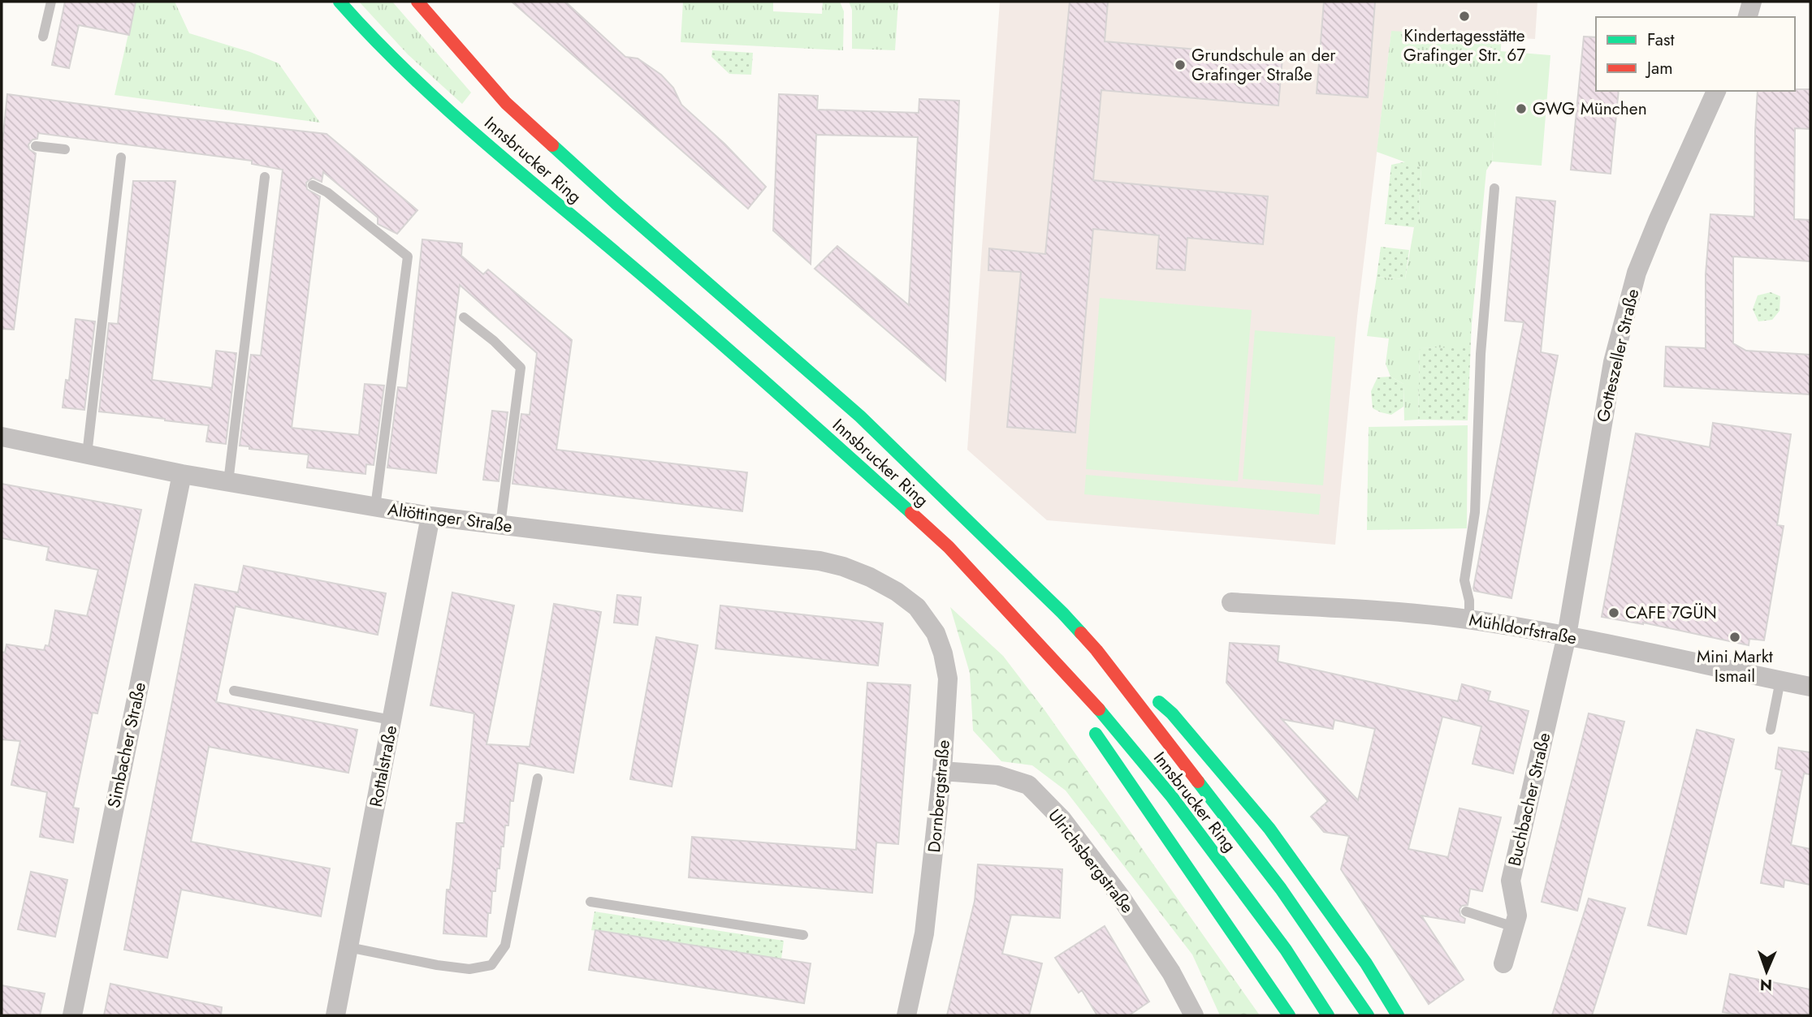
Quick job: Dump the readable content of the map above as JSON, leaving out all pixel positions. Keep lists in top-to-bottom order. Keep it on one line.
{"streets":{"highway":["Innsbrucker Ring"],"street":["Gotteszeller Straße","Altöttinger Straße","Mühldorfstraße","Simbacher Straße","Rottalstraße","Dornbergstraße","Buchbacher Straße","Ulrichsbergstraße"]},"crossings":[["Gotteszeller Straße","Mühldorfstraße"],["Gotteszeller Straße","Buchbacher Straße"],["Altöttinger Straße","Simbacher Straße"],["Altöttinger Straße","Rottalstraße"],["Altöttinger Straße","Dornbergstraße"],["Mühldorfstraße","Buchbacher Straße"],["Dornbergstraße","Ulrichsbergstraße"]],"places":["Kindertagesstätte Grafinger Str. 67","Grundschule an der Grafinger Straße","GWG München","CAFE 7GÜN","Mini Markt Ismail"],"legend":["Fast","Jam"],"north":"bottom"}
